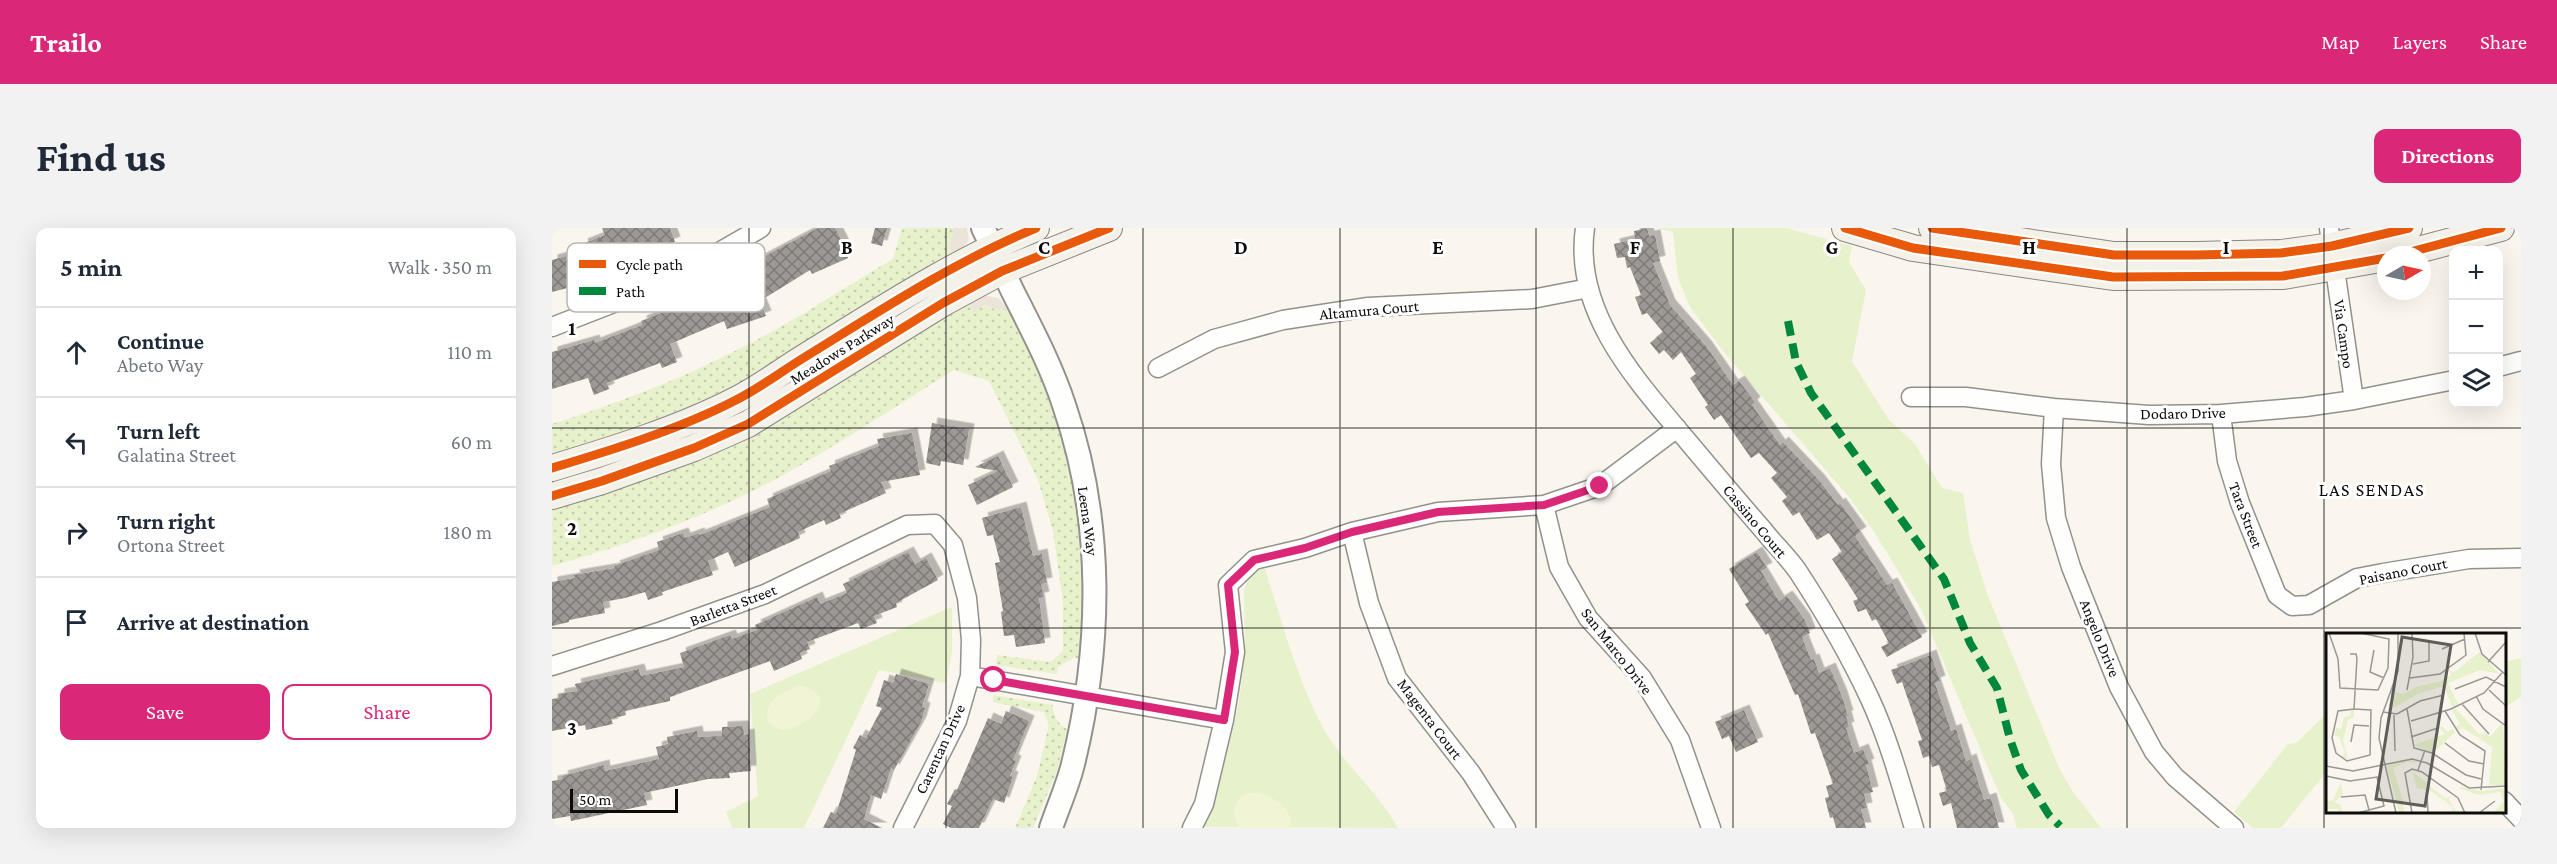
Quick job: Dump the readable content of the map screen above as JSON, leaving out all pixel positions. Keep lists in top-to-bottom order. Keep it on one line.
{"streets":{"main road":["Meadows Parkway"],"street":["Altamura Court","Via Campo","Dodaro Drive","Tara Street","Leena Way","Cassino Court","Paisano Court","Barletta Street","Angelo Drive","San Marco Drive","Magenta Court","Carentan Drive"]},"crossings":[["Altamura Court","Cassino Court"],["Via Campo","Dodaro Drive"],["Meadows Parkway","Leena Way"],["Dodaro Drive","Tara Street"],["Dodaro Drive","Angelo Drive"],["Tara Street","Paisano Court"],["Barletta Street","Carentan Drive"]],"districts":["LAS SENDAS"],"legend":["Cycle path","Path"],"scale_bar":"50 m","north":"right","page":{"header":"Trailo","nav":["Map","Layers","Share"],"buttons":["Directions",["Save","Share"]],"title":"Find us","heading":["5 min","Walk · 350 m"],"map_buttons":["+","−"],"list":[["Continue","Abeto Way","110 m"],["Turn left","Galatina Street","60 m"],["Turn right","Ortona Street","180 m"],"Arrive at destination"],"scale":"50 m"},"grid":{"columns":["B","C","D","E","F","G","H","I"],"rows":["1","2","3"]}}
